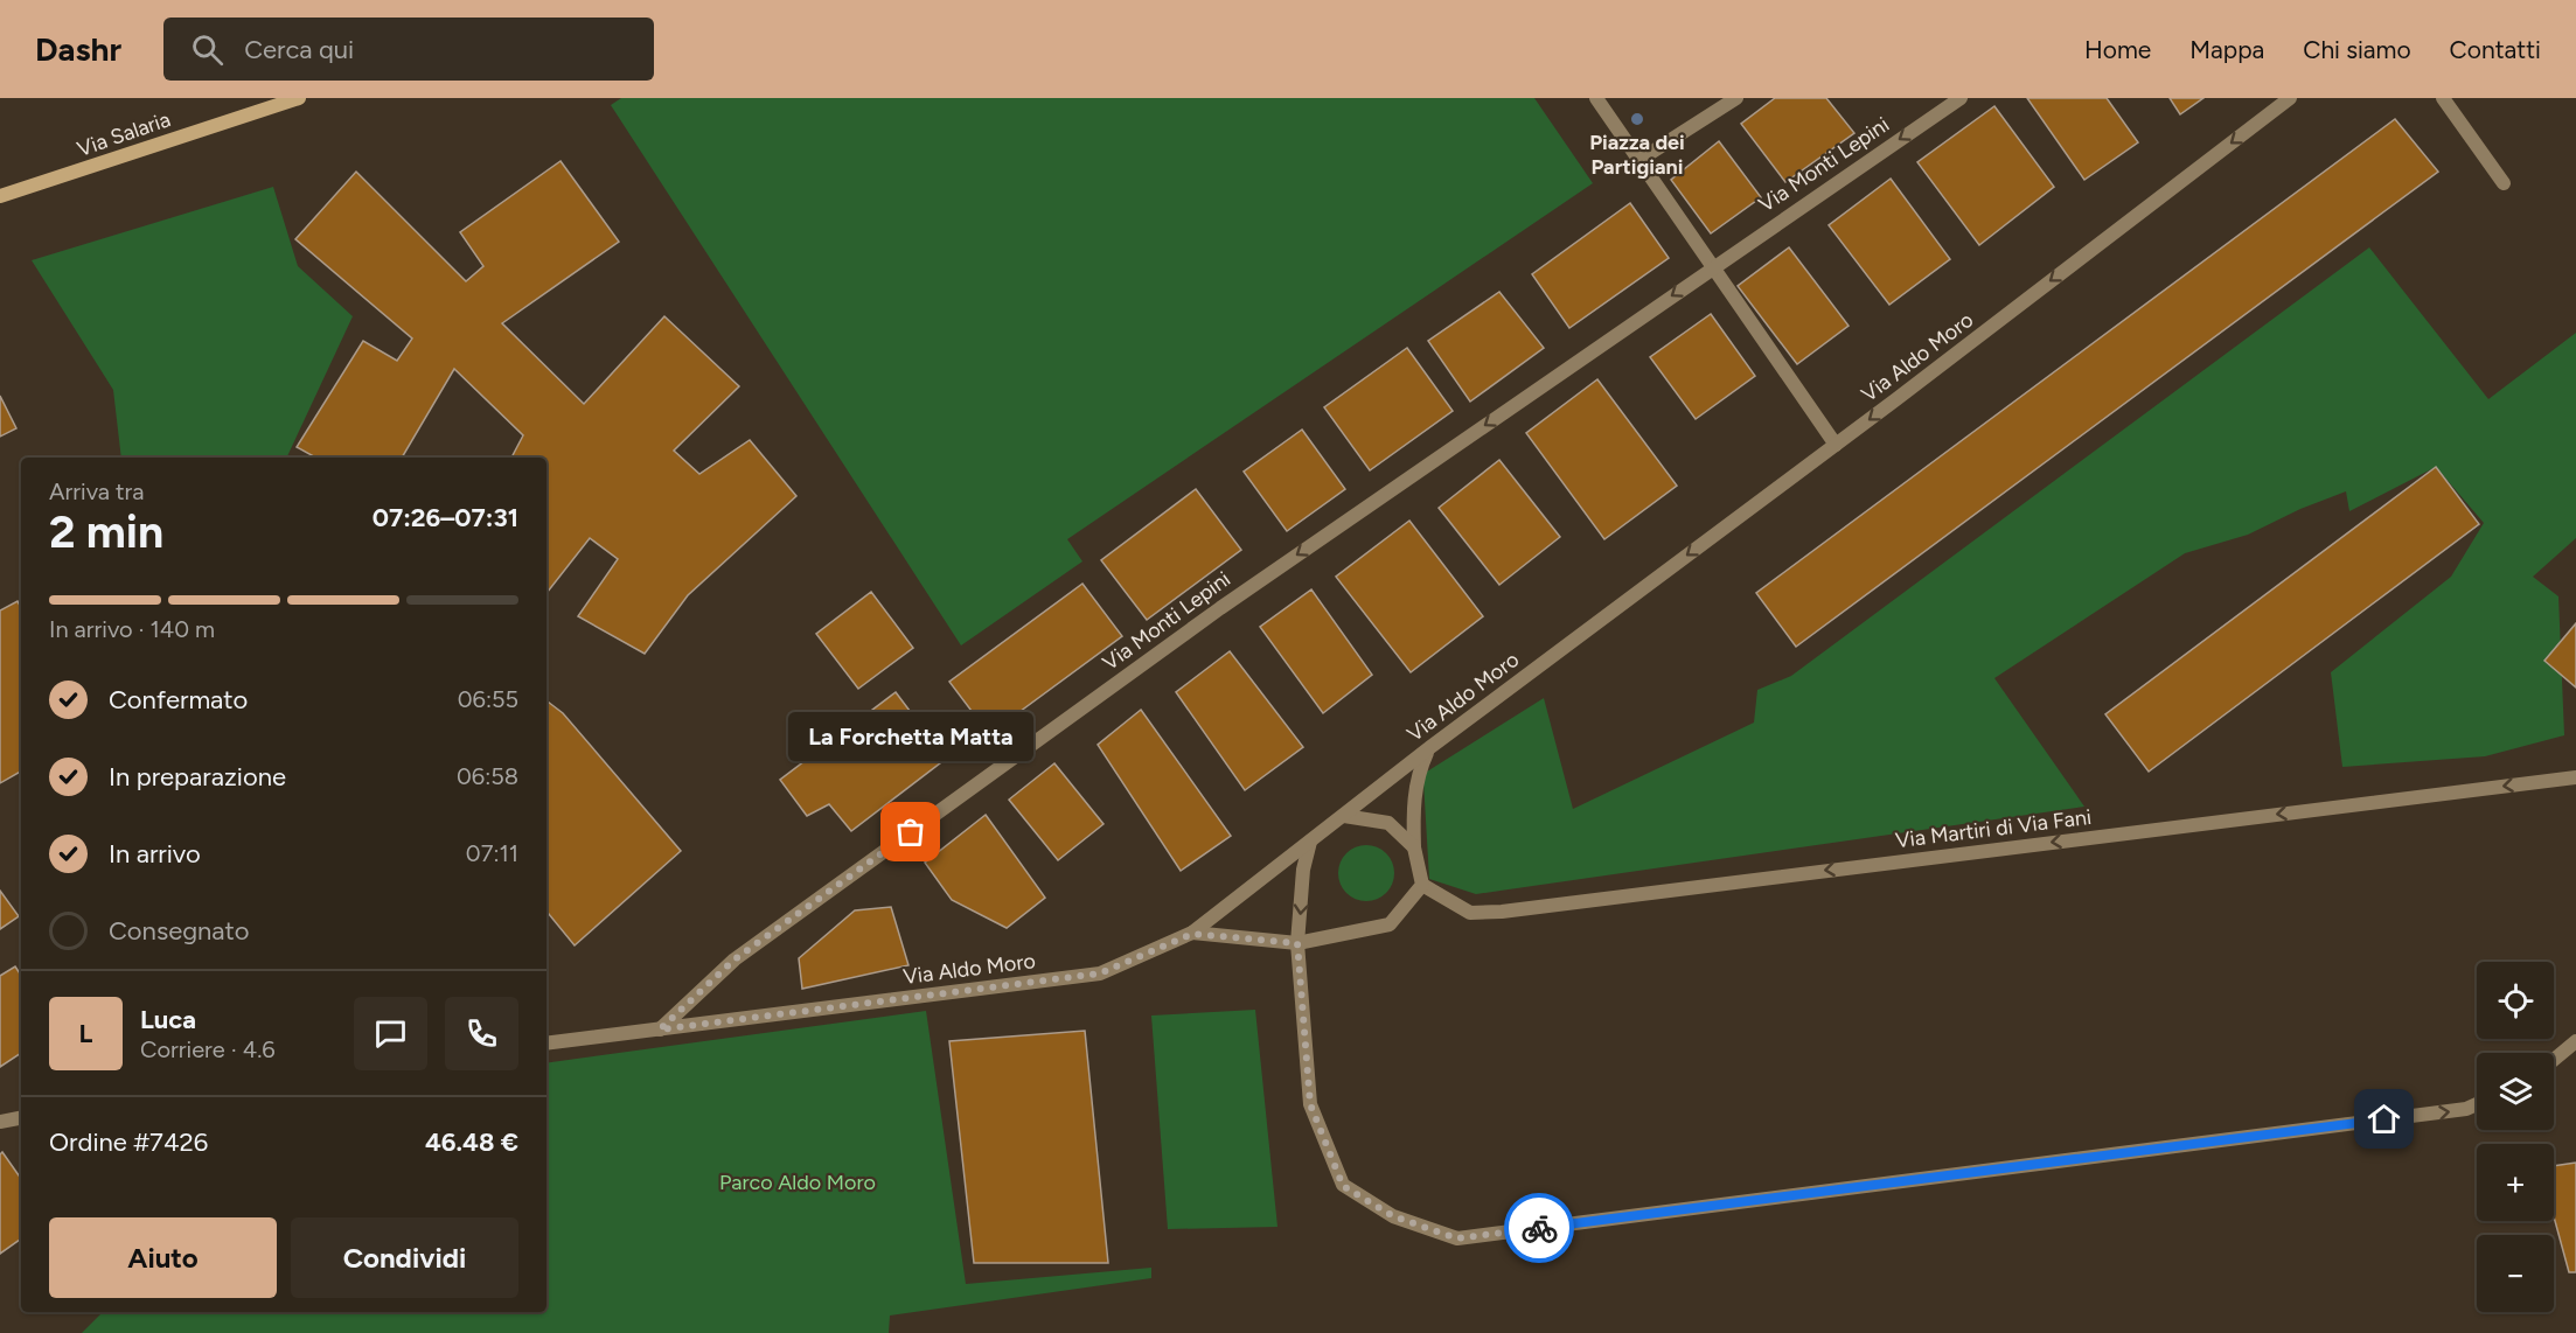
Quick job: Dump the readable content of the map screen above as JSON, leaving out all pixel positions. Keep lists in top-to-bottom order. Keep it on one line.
{"streets":{"main road":["Via Salaria"],"street":["Via Monti Lepini","Via Aldo Moro","Via Martiri di Via Fani"]},"crossings":[["Via Monti Lepini","Via Aldo Moro"],["Via Aldo Moro","Via Martiri di Via Fani"]],"one_way":["Via Monti Lepini","Via Aldo Moro","Via Martiri di Via Fani"],"parks":["Parco Aldo Moro"],"places":["Piazza dei Partigiani","La Forchetta Matta"],"page":{"header":"Dashr","search":"Cerca qui","nav":["Home","Mappa","Chi siamo","Contatti"],"heading":["2 min","Arriva tra","07:26–07:31"],"panel":["Luca","Corriere · 4.6","Ordine #7426","46.48 €"],"bar":"In arrivo · 140 m","list":[["Confermato","06:55"],["In preparazione","06:58"],["In arrivo","07:11"],"Consegnato"],"bubble":"La Forchetta Matta","map_buttons":["+","−"],"round":"L","buttons":["Aiuto","Condividi"]}}
